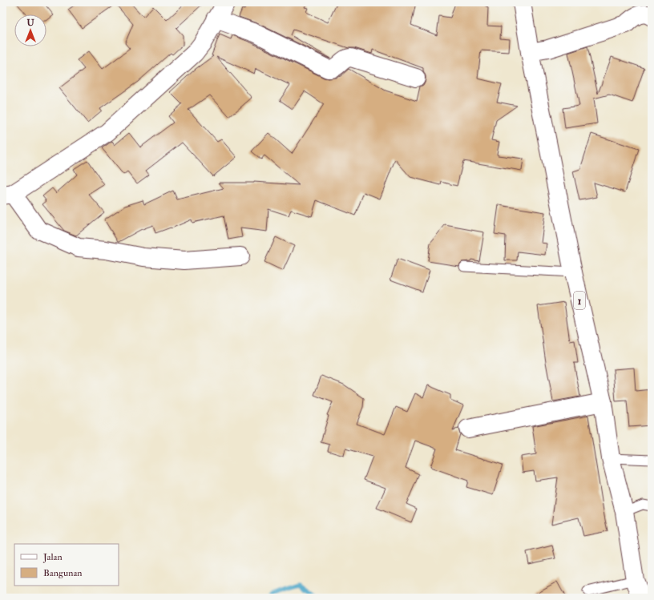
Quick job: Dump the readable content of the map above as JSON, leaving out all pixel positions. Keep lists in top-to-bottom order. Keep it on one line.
{"streets":{"main road":["1"]},"legend":["Jalan","Bangunan"],"north":"top"}
